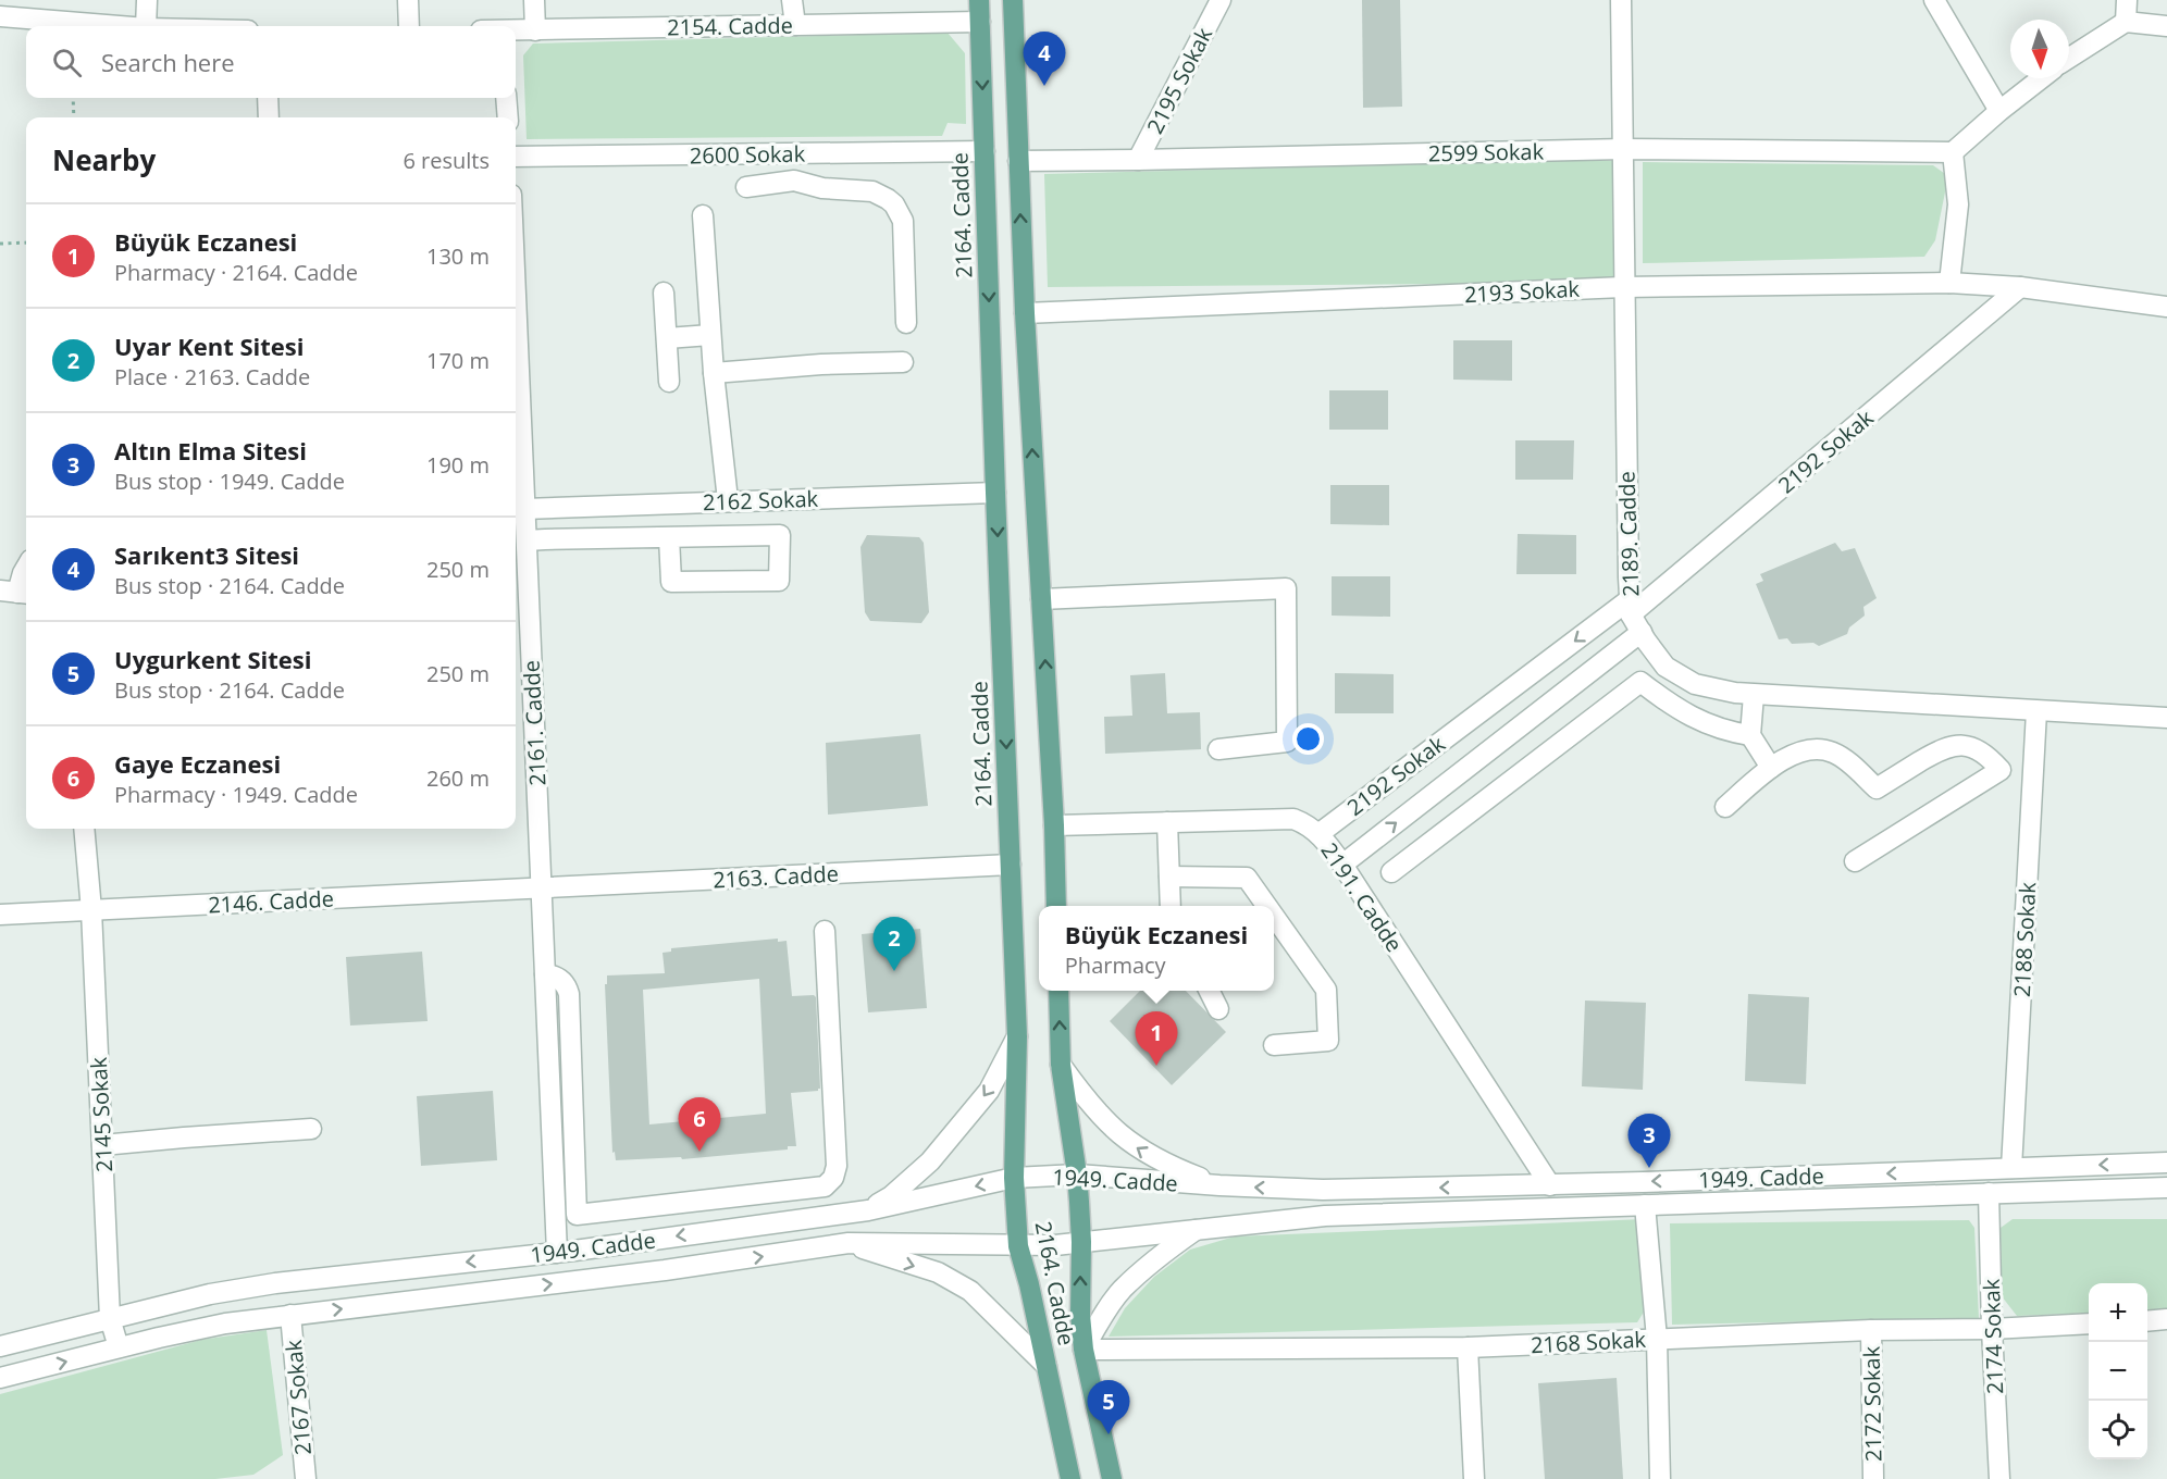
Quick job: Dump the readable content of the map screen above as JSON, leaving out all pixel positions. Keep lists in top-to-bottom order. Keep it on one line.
{"streets":{"main road":["2164. Cadde"],"street":["2154. Cadde","2195 Sokak","2599 Sokak","2600 Sokak","2193 Sokak","2192 Sokak","2162 Sokak","2189. Cadde","2161. Cadde","2163. Cadde","2191. Cadde","2146. Cadde","2188 Sokak","2145 Sokak","1949. Cadde","2174 Sokak","2168 Sokak","2167 Sokak","2172 Sokak"]},"crossings":[["2154. Cadde","2164. Cadde"],["2195 Sokak","2599 Sokak"],["2599 Sokak","2189. Cadde"],["2600 Sokak","2164. Cadde"],["2164. Cadde","2162 Sokak"],["2164. Cadde","2163. Cadde"],["2164. Cadde","1949. Cadde"],["2164. Cadde","2168 Sokak"],["2193 Sokak","2192 Sokak"],["2193 Sokak","2189. Cadde"],["2192 Sokak","2189. Cadde"],["2192 Sokak","2191. Cadde"],["2162 Sokak","2161. Cadde"],["2189. Cadde","2188 Sokak"],["2161. Cadde","2163. Cadde"],["2161. Cadde","2146. Cadde"],["2161. Cadde","1949. Cadde"],["2163. Cadde","2146. Cadde"],["2191. Cadde","1949. Cadde"],["2146. Cadde","2145 Sokak"],["2188 Sokak","1949. Cadde"],["2145 Sokak","1949. Cadde"],["1949. Cadde","2174 Sokak"],["1949. Cadde","2167 Sokak"],["2174 Sokak","2168 Sokak"],["2168 Sokak","2172 Sokak"]],"north":"bottom","page":{"search":"Search here","pins":["4","2","1","6","3","5"],"heading":["Nearby","6 results"],"list":[{"mark":"1","name":"Büyük Eczanesi","note":"Pharmacy · 2164. Cadde","value":"130 m"},{"mark":"2","name":"Uyar Kent Sitesi","note":"Place · 2163. Cadde","value":"170 m"},{"mark":"3","name":"Altın Elma Sitesi","note":"Bus stop · 1949. Cadde","value":"190 m"},{"mark":"4","name":"Sarıkent3 Sitesi","note":"Bus stop · 2164. Cadde","value":"250 m"},{"mark":"5","name":"Uygurkent Sitesi","note":"Bus stop · 2164. Cadde","value":"250 m"},{"mark":"6","name":"Gaye Eczanesi","note":"Pharmacy · 1949. Cadde","value":"260 m"}],"popup":["Büyük Eczanesi","Pharmacy"],"map_buttons":["+","−"]}}
